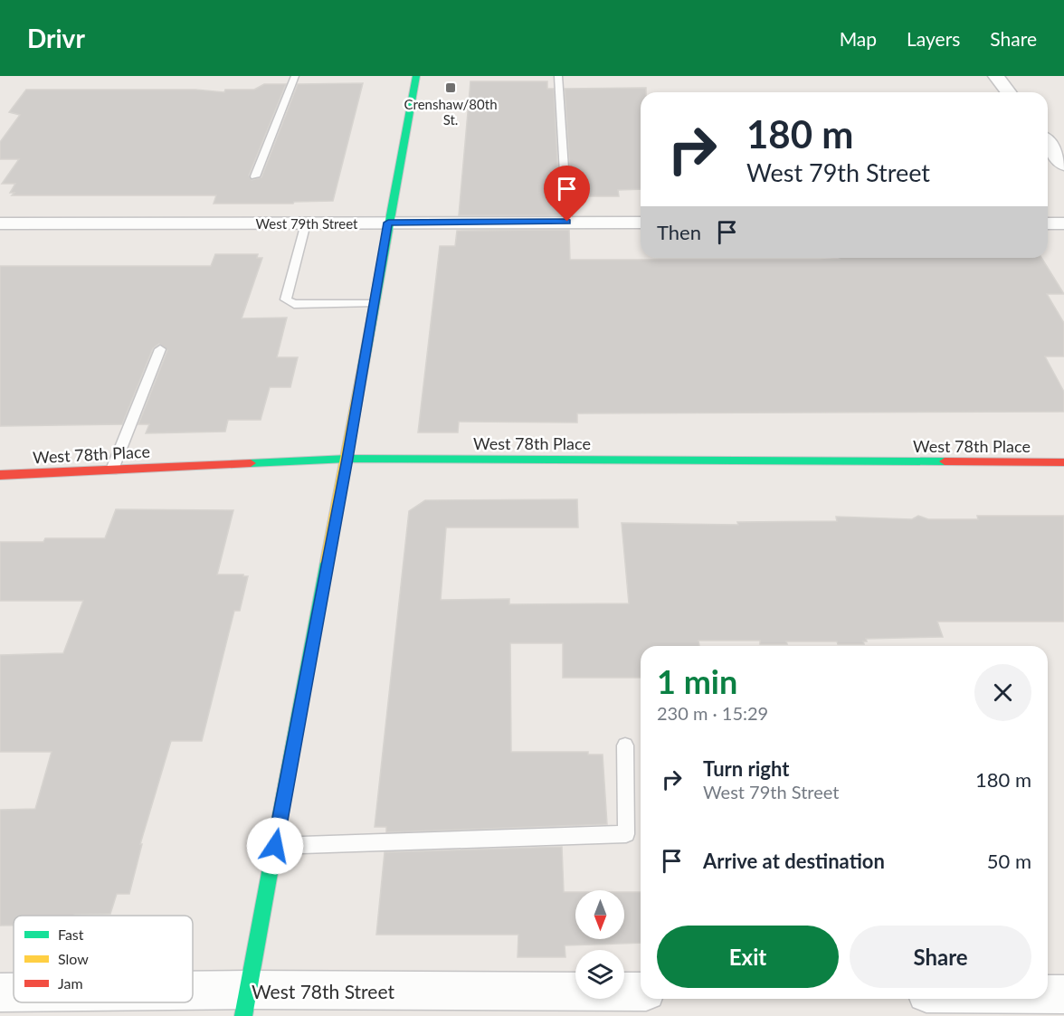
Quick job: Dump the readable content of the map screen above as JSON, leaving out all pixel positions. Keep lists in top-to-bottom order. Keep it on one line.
{"streets":{"main road":["West 78th Place"],"street":["West 79th Street","West 78th Street"]},"places":{"transit":["Crenshaw/80th St."]},"legend":["Fast","Slow","Jam"],"north":"bottom","page":{"header":"Drivr","nav":["Map","Layers","Share"],"turn":["180 m","West 79th Street"],"then":"Then","heading":["1 min","230 m · 15:29"],"list":[{"name":"Turn right","note":"West 79th Street","value":"180 m"},{"name":"Arrive at destination","value":"50 m"}],"buttons":["Exit","Share"]}}
